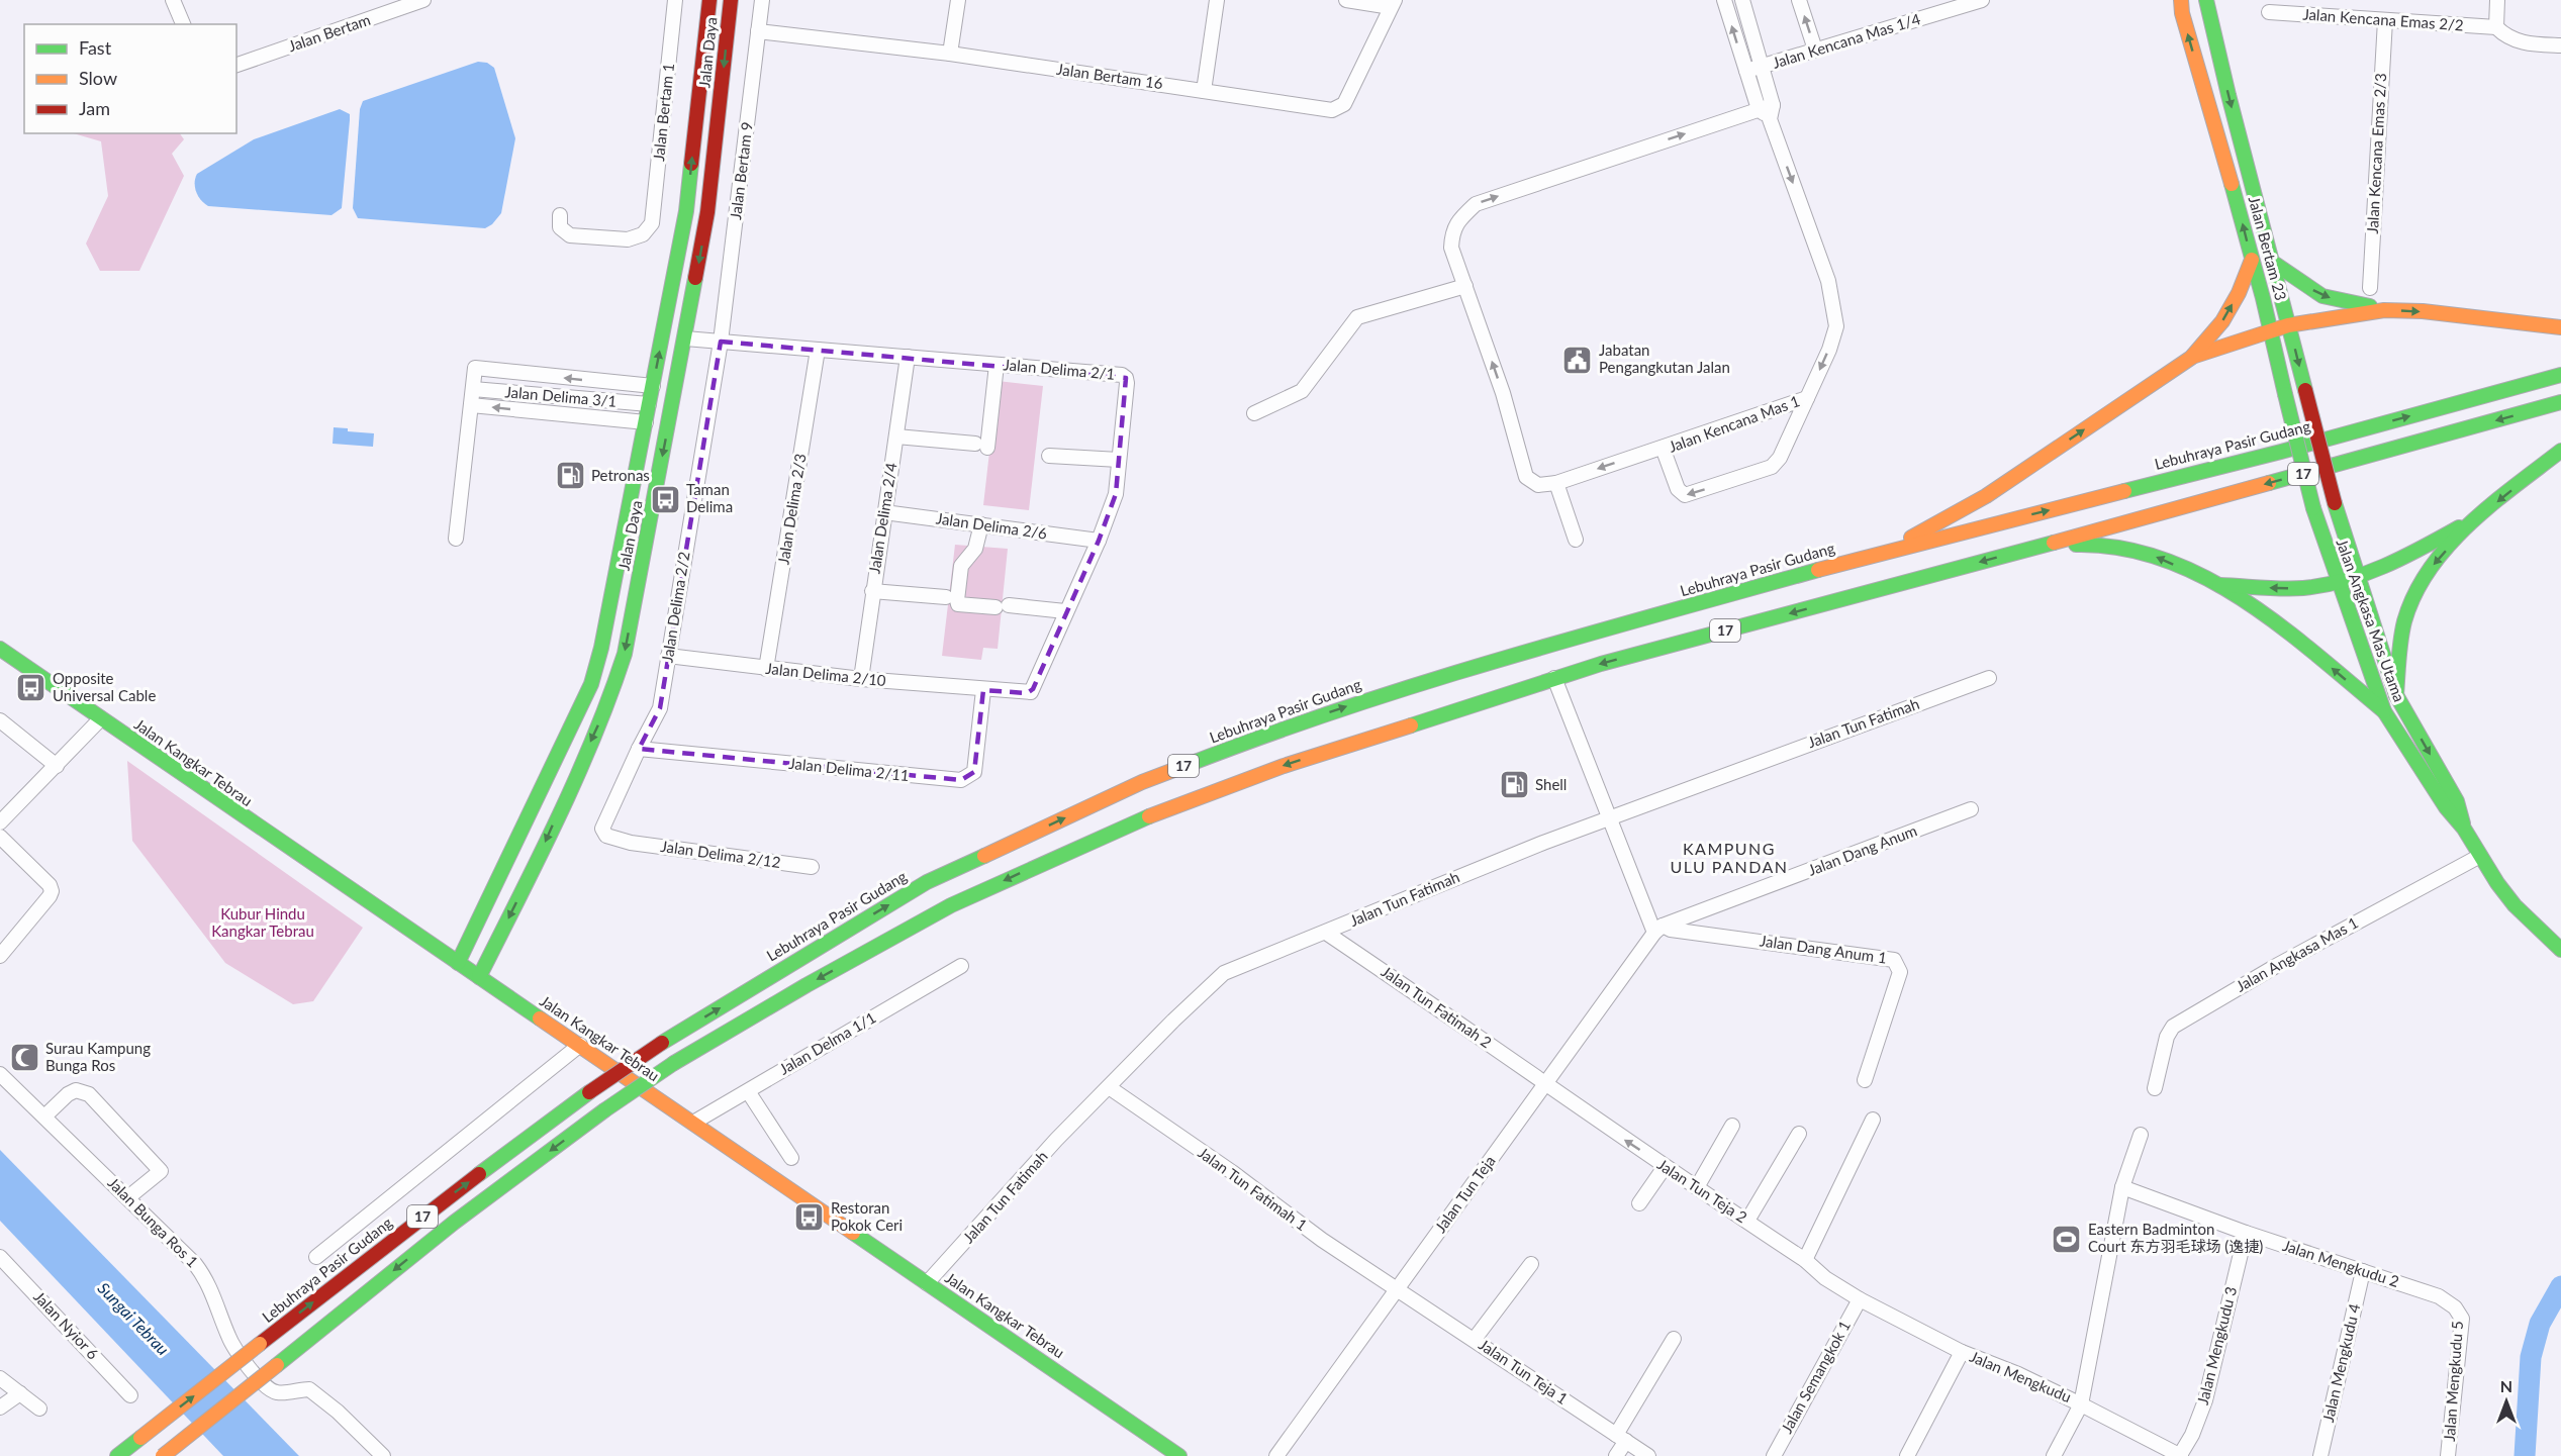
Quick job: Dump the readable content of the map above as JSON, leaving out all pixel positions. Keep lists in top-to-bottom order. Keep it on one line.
{"streets":{"main road":["Jalan Daya","Jalan Bertam 23","Lebuhraya Pasir Gudang","17","Jalan Angkasa Mas Utama","Jalan Kangkar Tebrau"],"street":["Jalan Kencana Emas 2/2","Jalan Bertam","Jalan Kencana Mas 1/4","Jalan Bertam 16","Jalan Bertam 1","Jalan Kencana Emas 2/3","Jalan Bertam 9","Jalan Delima 2/1","Jalan Delima 3/1","Jalan Kencana Mas 1","Jalan Delima 2/3","Jalan Delima 2/4","Jalan Delima 2/6","Jalan Delima 2/2","Jalan Delima 2/10","Jalan Tun Fatimah","Jalan Delima 2/11","Jalan Dang Anum","Jalan Delima 2/12","Jalan Dang Anum 1","Jalan Angkasa Mas 1","Jalan Tun Fatimah 2","Jalan Delma 1/1","Jalan Tun Fatimah 1","Jalan Tun Teja 2","Jalan Tun Teja","Jalan Bunga Ros 1","Jalan Mengkudu 2","Jalan Nyior 6","Jalan Mengkudu 3","Jalan Mengkudu 4","Jalan Tun Teja 1","Jalan Semangkok 1","Jalan Mengkudu","Jalan Mengkudu 5"]},"crossings":[["Jalan Kencana Emas 2/2","Jalan Kencana Emas 2/3"],["Jalan Kencana Mas 1/4","Jalan Kencana Mas 1"],["Jalan Daya","Jalan Delima 2/1"],["Jalan Daya","Jalan Delima 3/1"],["Jalan Daya","Jalan Kangkar Tebrau"],["Jalan Bertam 16","Jalan Bertam 9"],["Jalan Bertam 9","Jalan Delima 2/1"],["Jalan Bertam 9","Jalan Delima 2/2"],["Jalan Bertam 23","Jalan Angkasa Mas Utama"],["Jalan Delima 2/1","Jalan Delima 2/3"],["Jalan Delima 2/1","Jalan Delima 2/4"],["Jalan Delima 2/1","Jalan Delima 2/6"],["Jalan Delima 2/1","Jalan Delima 2/2"],["Jalan Delima 2/1","Jalan Delima 2/10"],["Jalan Delima 2/1","Jalan Delima 2/11"],["Jalan Delima 2/3","Jalan Delima 2/10"],["Jalan Delima 2/4","Jalan Delima 2/6"],["Jalan Delima 2/4","Jalan Delima 2/10"],["Jalan Delima 2/2","Jalan Delima 2/10"],["Jalan Delima 2/2","Jalan Delima 2/11"],["Jalan Delima 2/2","Jalan Delima 2/12"],["Jalan Angkasa Mas Utama","Jalan Angkasa Mas 1"],["Jalan Delima 2/10","Jalan Delima 2/11"],["Jalan Tun Fatimah","Jalan Kangkar Tebrau"],["Jalan Tun Fatimah","Jalan Tun Fatimah 2"],["Jalan Tun Fatimah","Jalan Tun Fatimah 1"],["Jalan Kangkar Tebrau","Jalan Delma 1/1"],["Jalan Dang Anum","Jalan Dang Anum 1"],["Jalan Dang Anum","Jalan Tun Teja"],["Jalan Dang Anum 1","Jalan Tun Teja"],["Jalan Tun Fatimah 2","Jalan Tun Teja 2"],["Jalan Tun Fatimah 2","Jalan Tun Teja"],["Jalan Tun Fatimah 1","Jalan Tun Teja"],["Jalan Tun Fatimah 1","Jalan Tun Teja 1"],["Jalan Tun Teja 2","Jalan Tun Teja"],["Jalan Tun Teja 2","Jalan Semangkok 1"],["Jalan Tun Teja 2","Jalan Mengkudu"],["Jalan Tun Teja","Jalan Tun Teja 1"],["Jalan Mengkudu 2","Jalan Mengkudu 3"],["Jalan Mengkudu 2","Jalan Mengkudu 4"],["Jalan Mengkudu 2","Jalan Mengkudu 5"],["Jalan Mengkudu 3","Jalan Mengkudu"],["Jalan Semangkok 1","Jalan Mengkudu"]],"one_way":["Jalan Tun Teja 2"],"districts":["KAMPUNG ULU PANDAN"],"water":["Sungai Tebrau"],"parks":["Kubur Hindu Kangkar Tebrau"],"places":{"public building":["Jabatan Pengangkutan Jalan"],"fuel station":["Petronas","Shell"],"bus stop":["Taman Delima","Opposite Universal Cable","Restoran Pokok Ceri"],"mosque":["Surau Kampung Bunga Ros"],"sports":["Eastern Badminton Court 东方羽毛球场 (逸捷)"]},"legend":["Fast","Slow","Jam"],"north":"top"}
